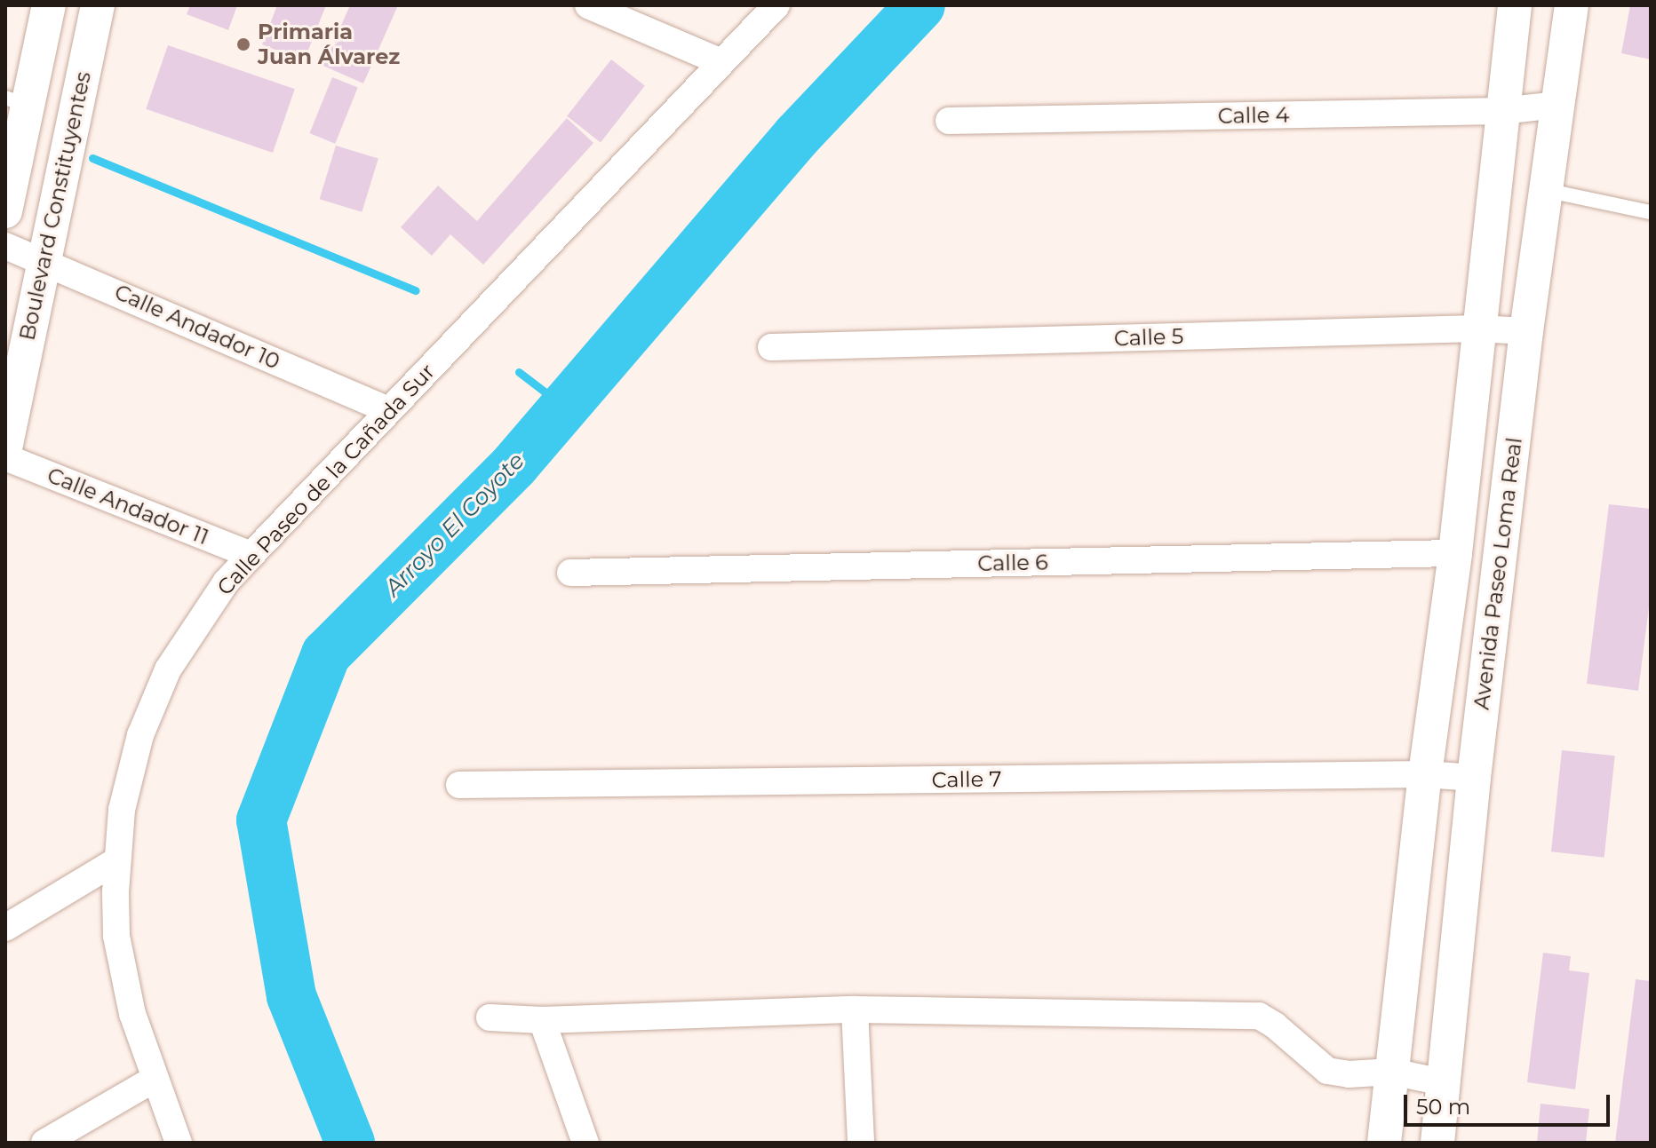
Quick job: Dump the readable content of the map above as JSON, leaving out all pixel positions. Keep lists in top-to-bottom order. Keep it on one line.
{"streets":{"street":["Calle 4","Boulevard Constituyentes","Calle Andador 10","Calle 5","Calle Paseo de la Cañada Sur","Calle Andador 11","Calle 6","Avenida Paseo Loma Real","Calle 7"]},"crossings":[["Calle 4","Avenida Paseo Loma Real"],["Boulevard Constituyentes","Calle Andador 10"],["Calle Andador 10","Calle Paseo de la Cañada Sur"],["Calle 5","Avenida Paseo Loma Real"],["Calle Paseo de la Cañada Sur","Calle Andador 11"],["Avenida Paseo Loma Real","Calle 7"]],"water":["Arroyo El Coyote"],"places":["Primaria Juan Álvarez"],"scale_bar":"50 m"}
